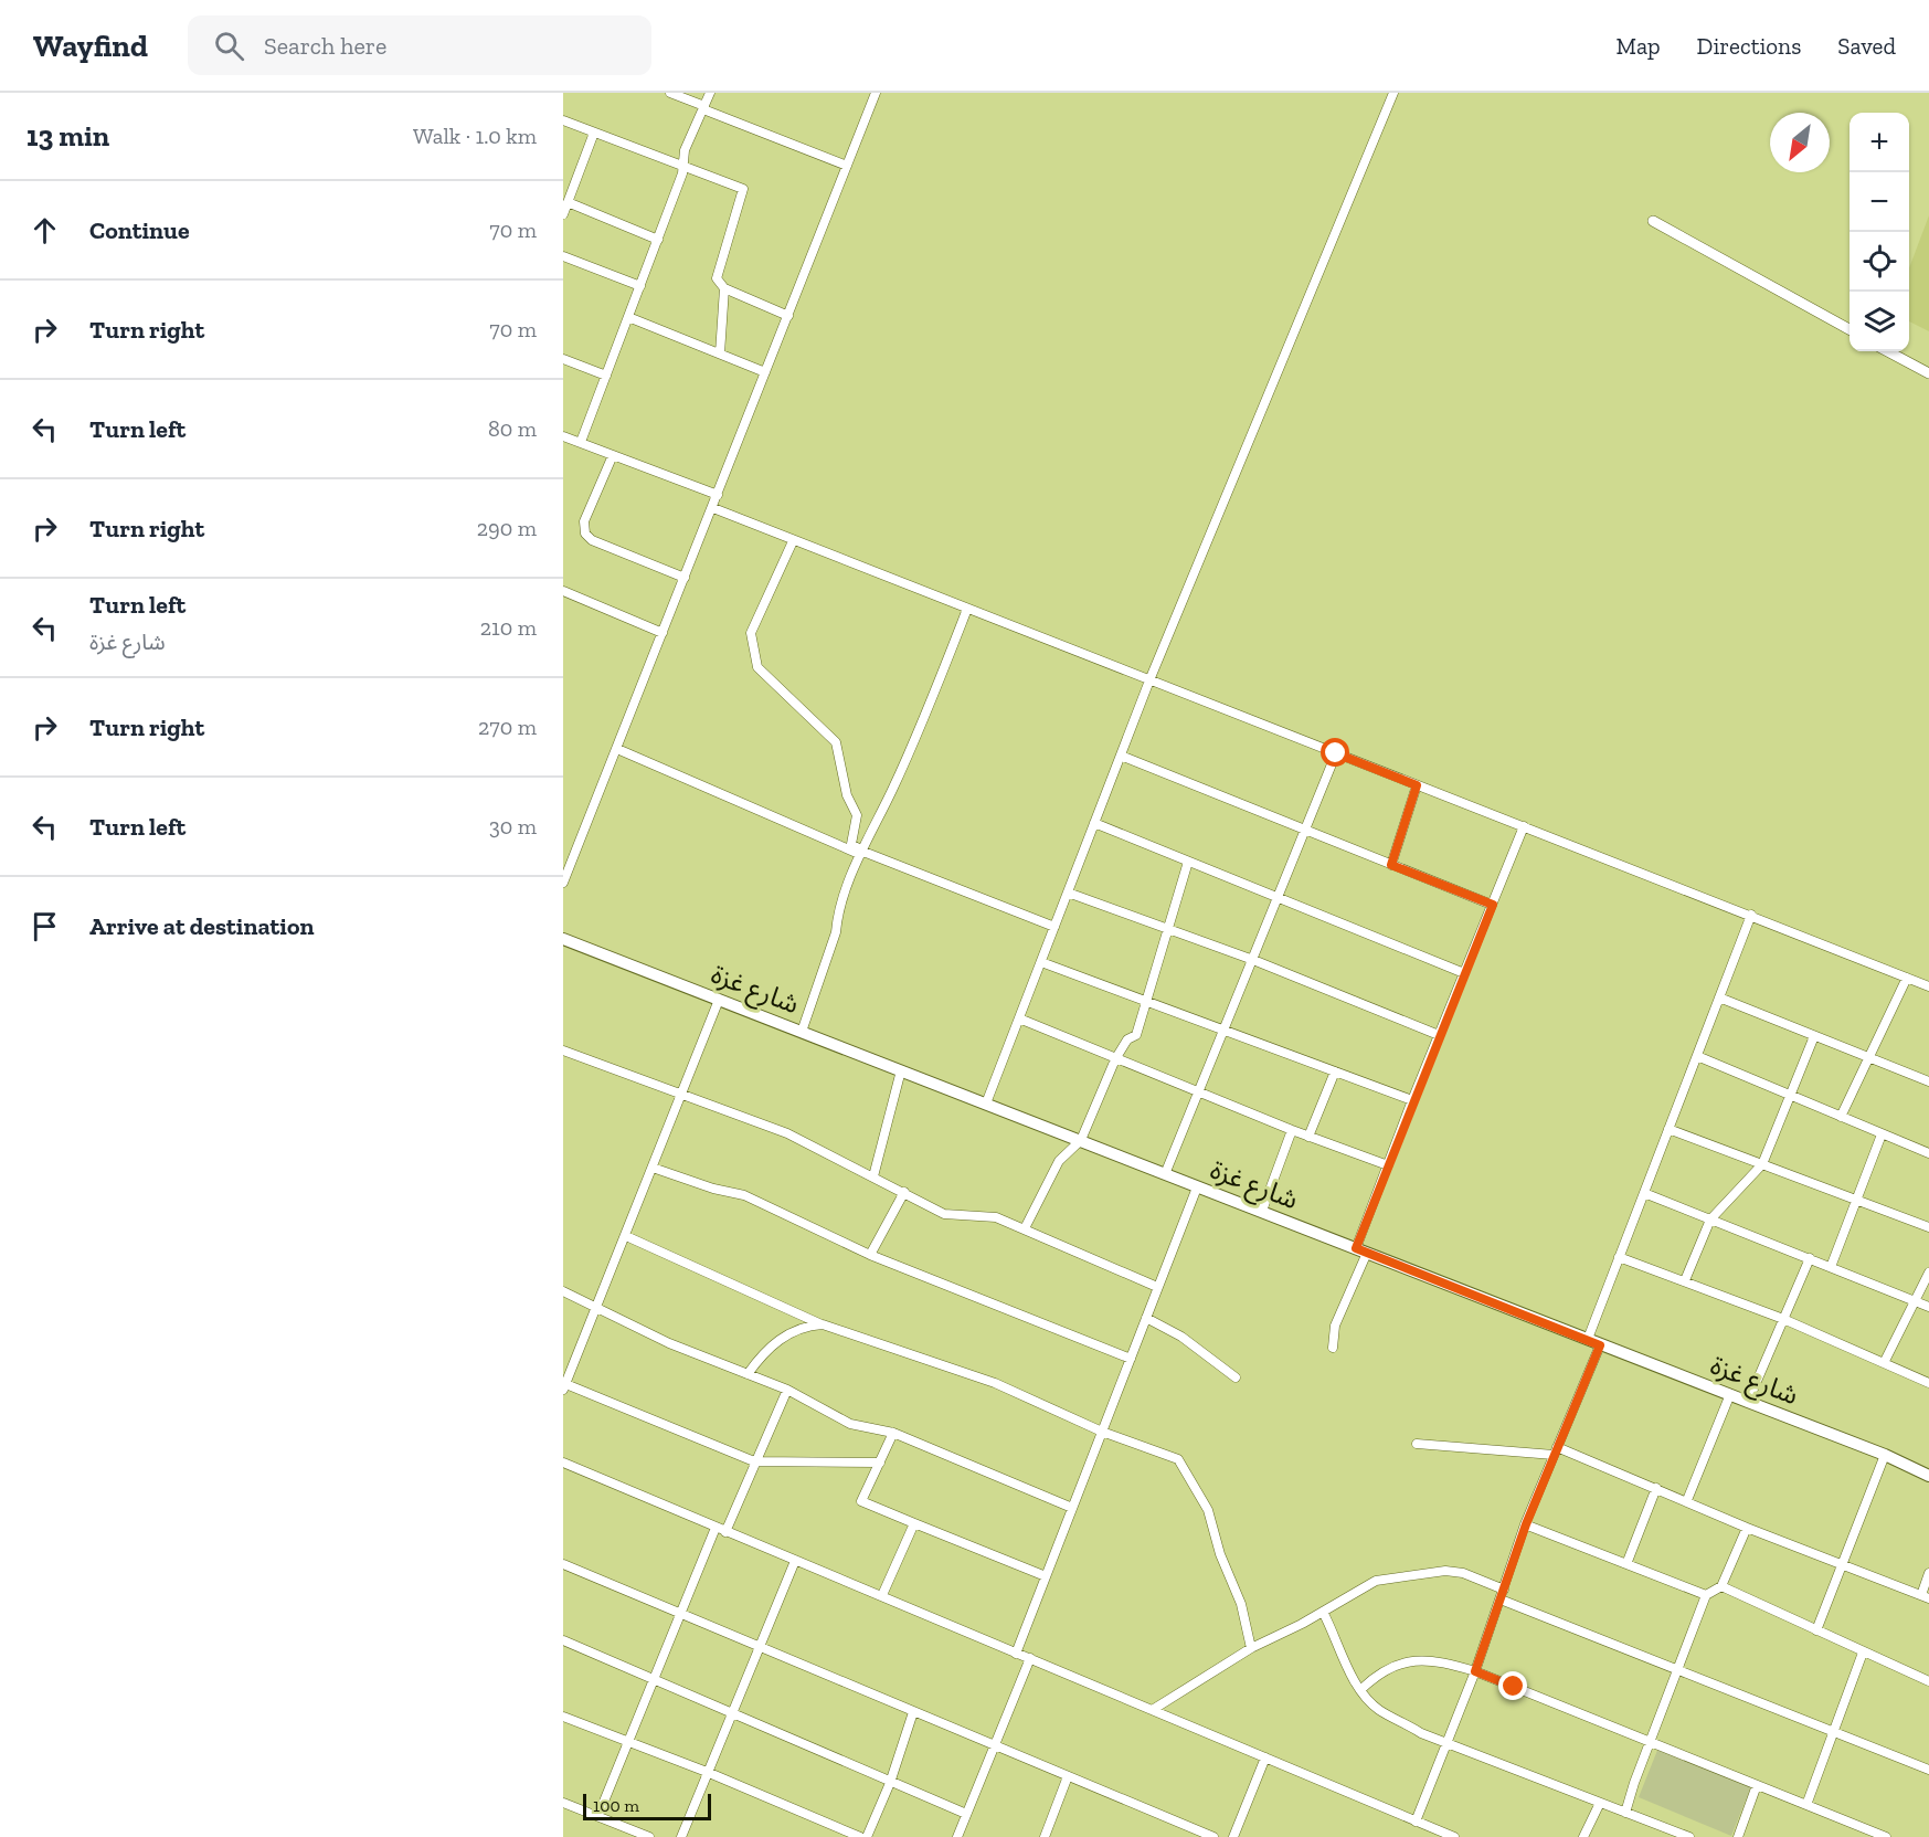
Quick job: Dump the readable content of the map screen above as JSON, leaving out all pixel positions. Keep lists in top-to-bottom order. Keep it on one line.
{"streets":{"main road":["شارع غزة"]},"scale_bar":"100 m","north":"bottom left","page":{"header":"Wayfind","search":"Search here","nav":["Map","Directions","Saved"],"heading":["13 min","Walk · 1.0 km"],"map_buttons":["+","−"],"list":[["Continue","70 m"],["Turn right","70 m"],["Turn left","80 m"],["Turn right","290 m"],["Turn left","شارع غزة","210 m"],["Turn right","270 m"],["Turn left","30 m"],"Arrive at destination"],"scale":"100 m"}}
